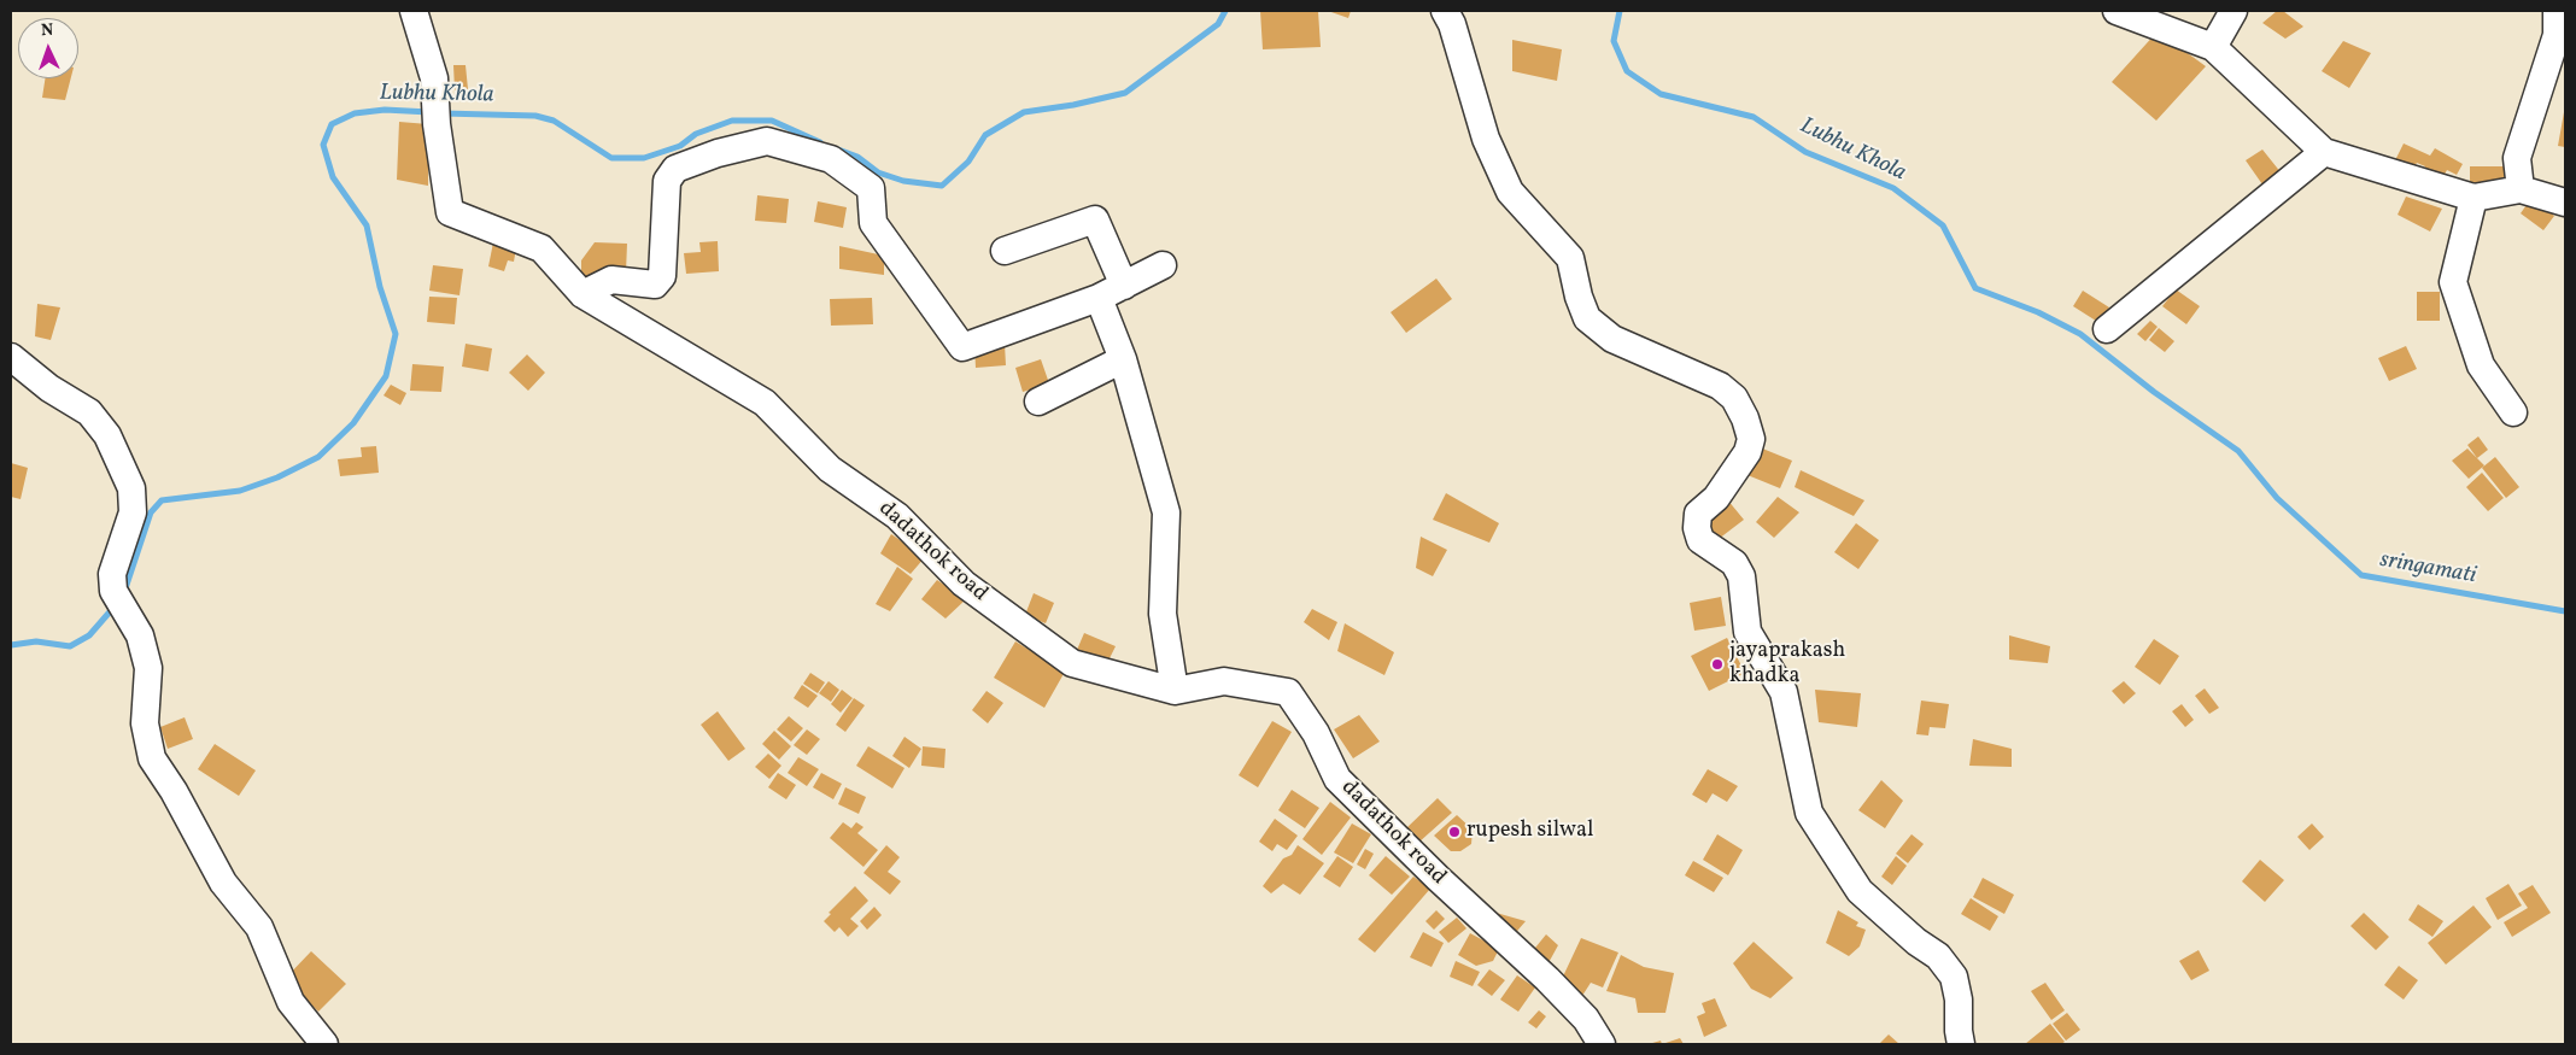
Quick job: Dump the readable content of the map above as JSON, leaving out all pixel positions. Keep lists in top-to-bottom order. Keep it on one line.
{"streets":{"street":["dadathok road"]},"water":["Lubhu Khola","sringamati"],"places":["jayaprakash khadka","rupesh silwal"],"north":"top"}
